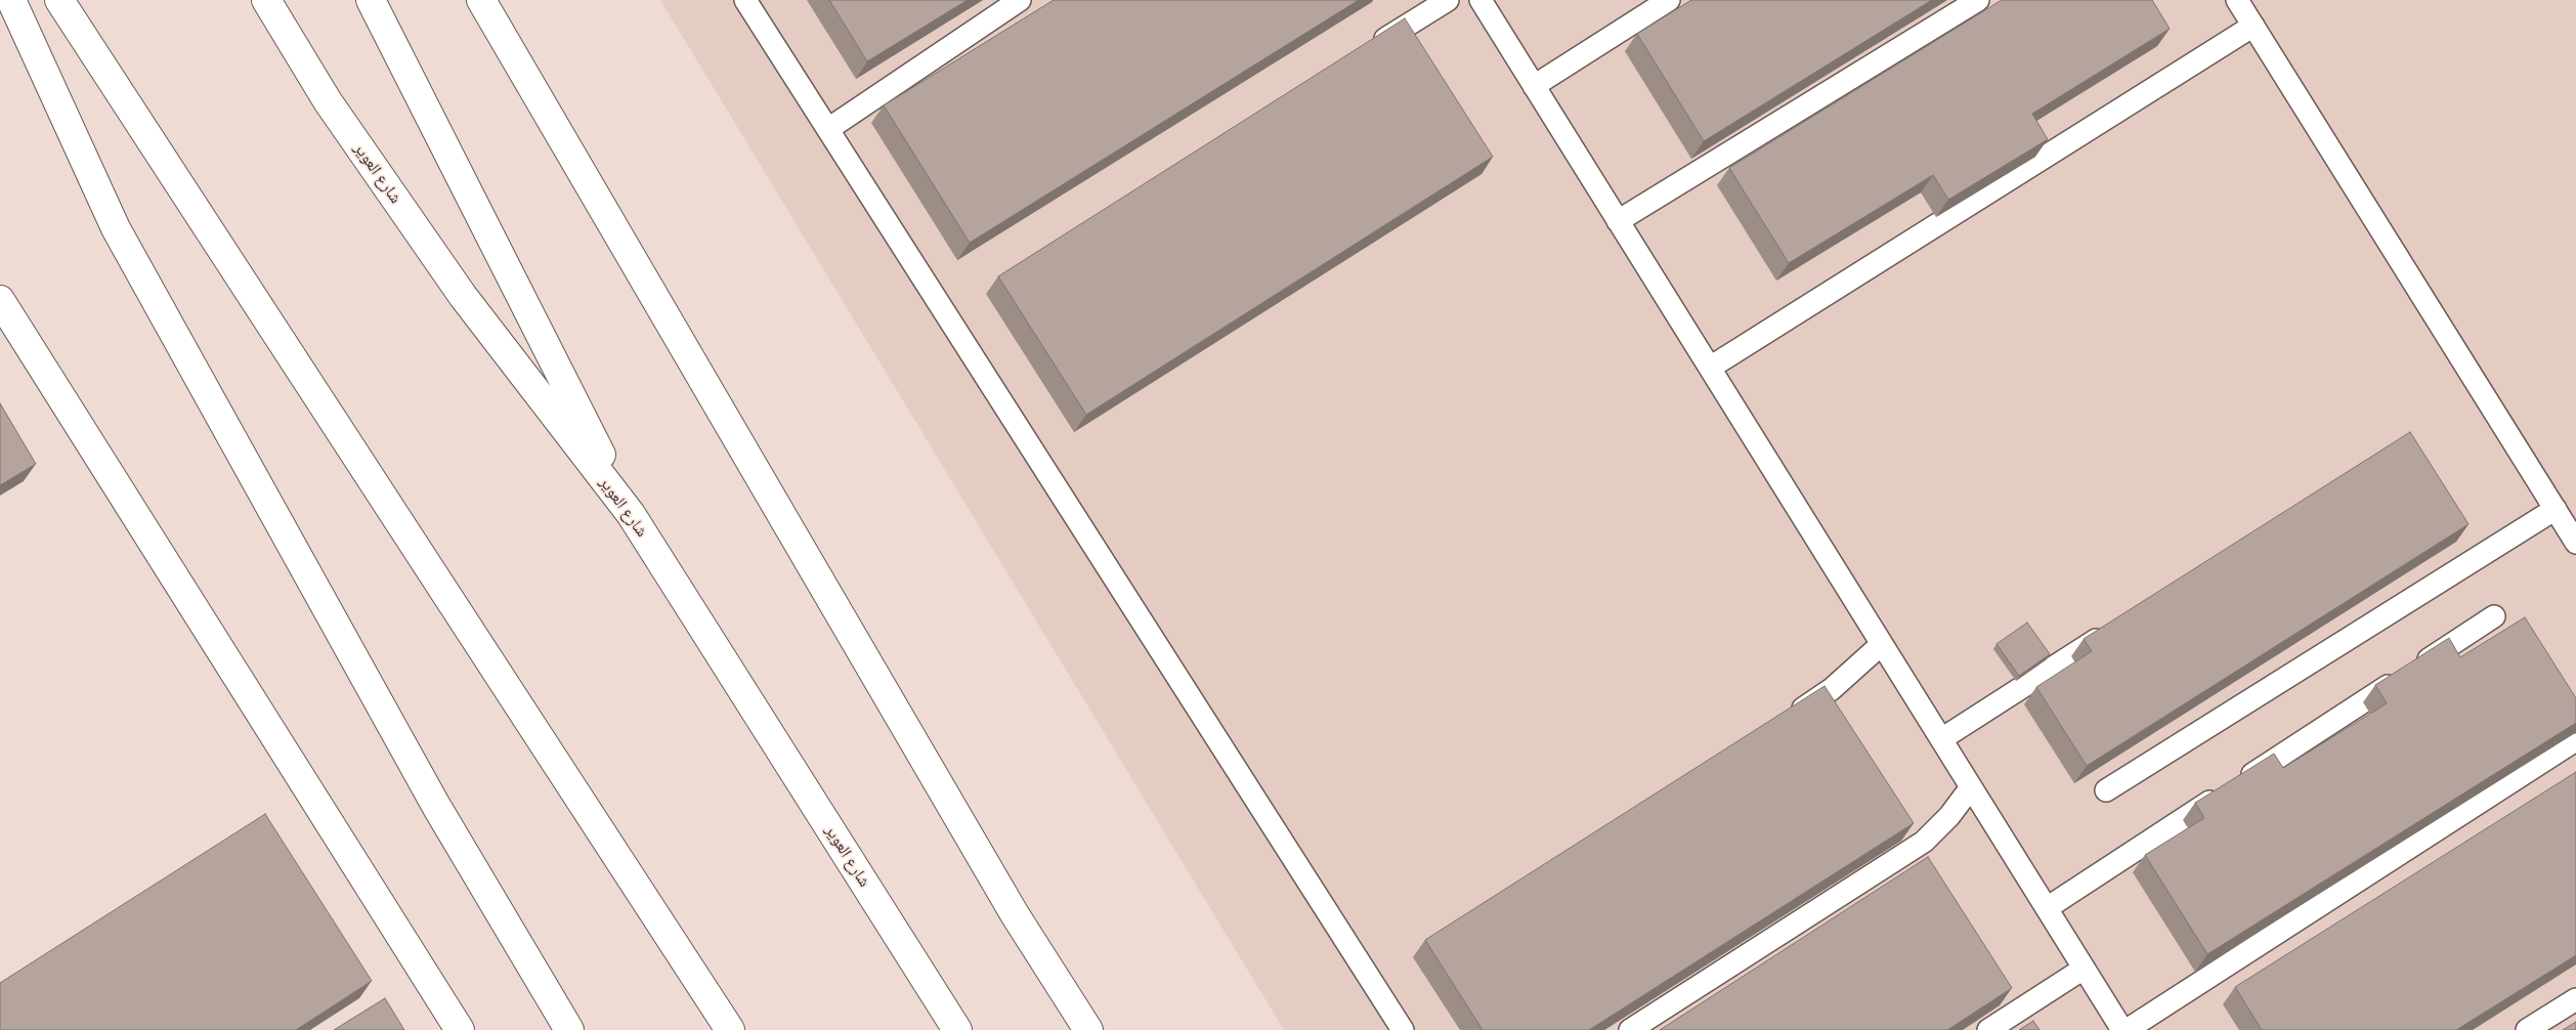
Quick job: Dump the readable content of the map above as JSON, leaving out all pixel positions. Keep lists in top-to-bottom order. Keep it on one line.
{"streets":{"main road":["شارع العوير"]}}
